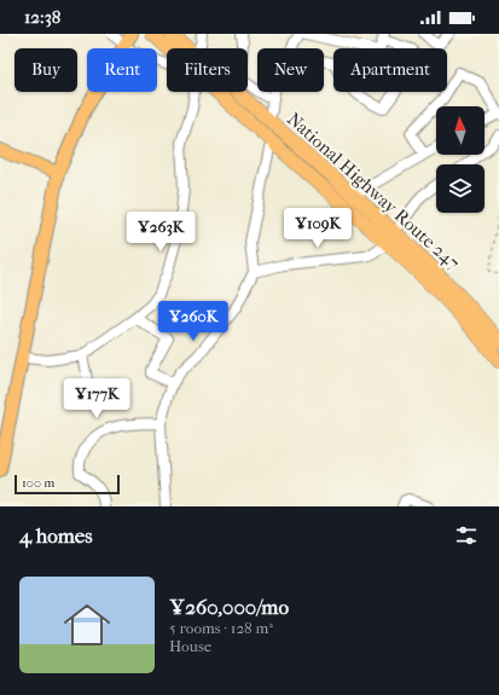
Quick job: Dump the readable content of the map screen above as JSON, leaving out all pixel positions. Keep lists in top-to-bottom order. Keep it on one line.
{"streets":{"highway":["National Highway Route 247"]},"scale_bar":"100 m","north":"top","page":{"status":"12:38","chip":["Buy","Rent","Filters","New","Apartment"],"price":["¥109K","¥263K","¥260K","¥177K"],"scale":"100 m","heading":"4 homes","list":[{"name":"¥260,000/mo","note":"5 rooms · 128 m² · House"}]}}
